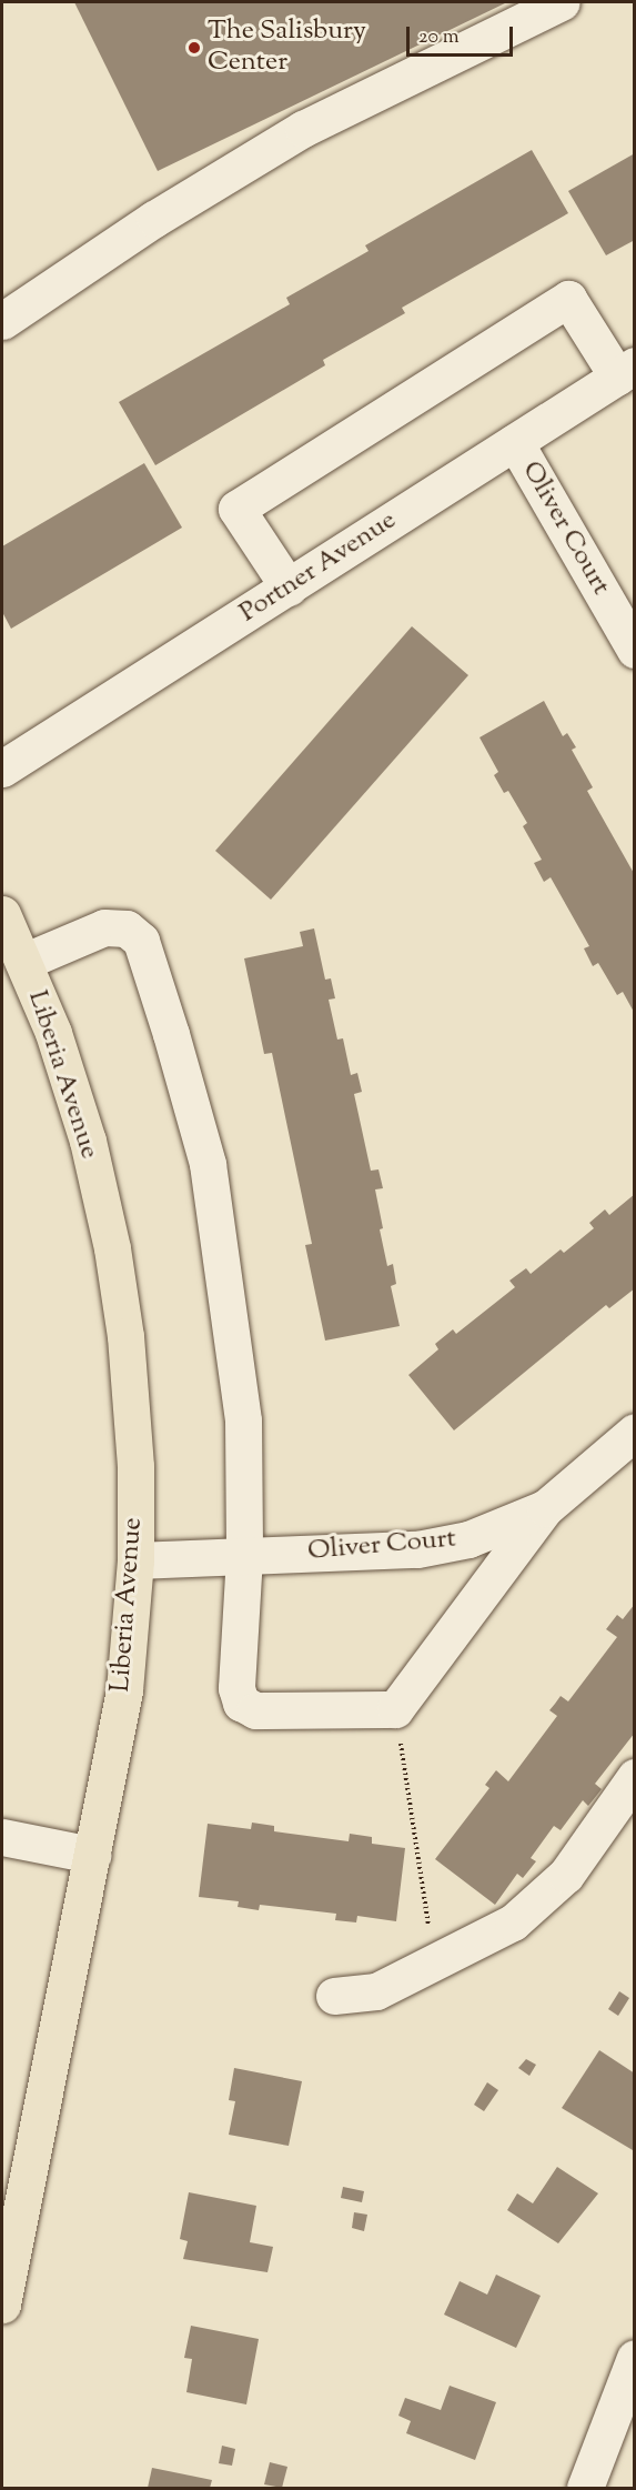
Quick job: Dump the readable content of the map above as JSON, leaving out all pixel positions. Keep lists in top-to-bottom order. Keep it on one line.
{"streets":{"main road":["Liberia Avenue"],"street":["Oliver Court","Portner Avenue"]},"crossings":[["Oliver Court","Portner Avenue"],["Oliver Court","Liberia Avenue"]],"places":["The Salisbury Center"],"scale_bar":"20 m"}
